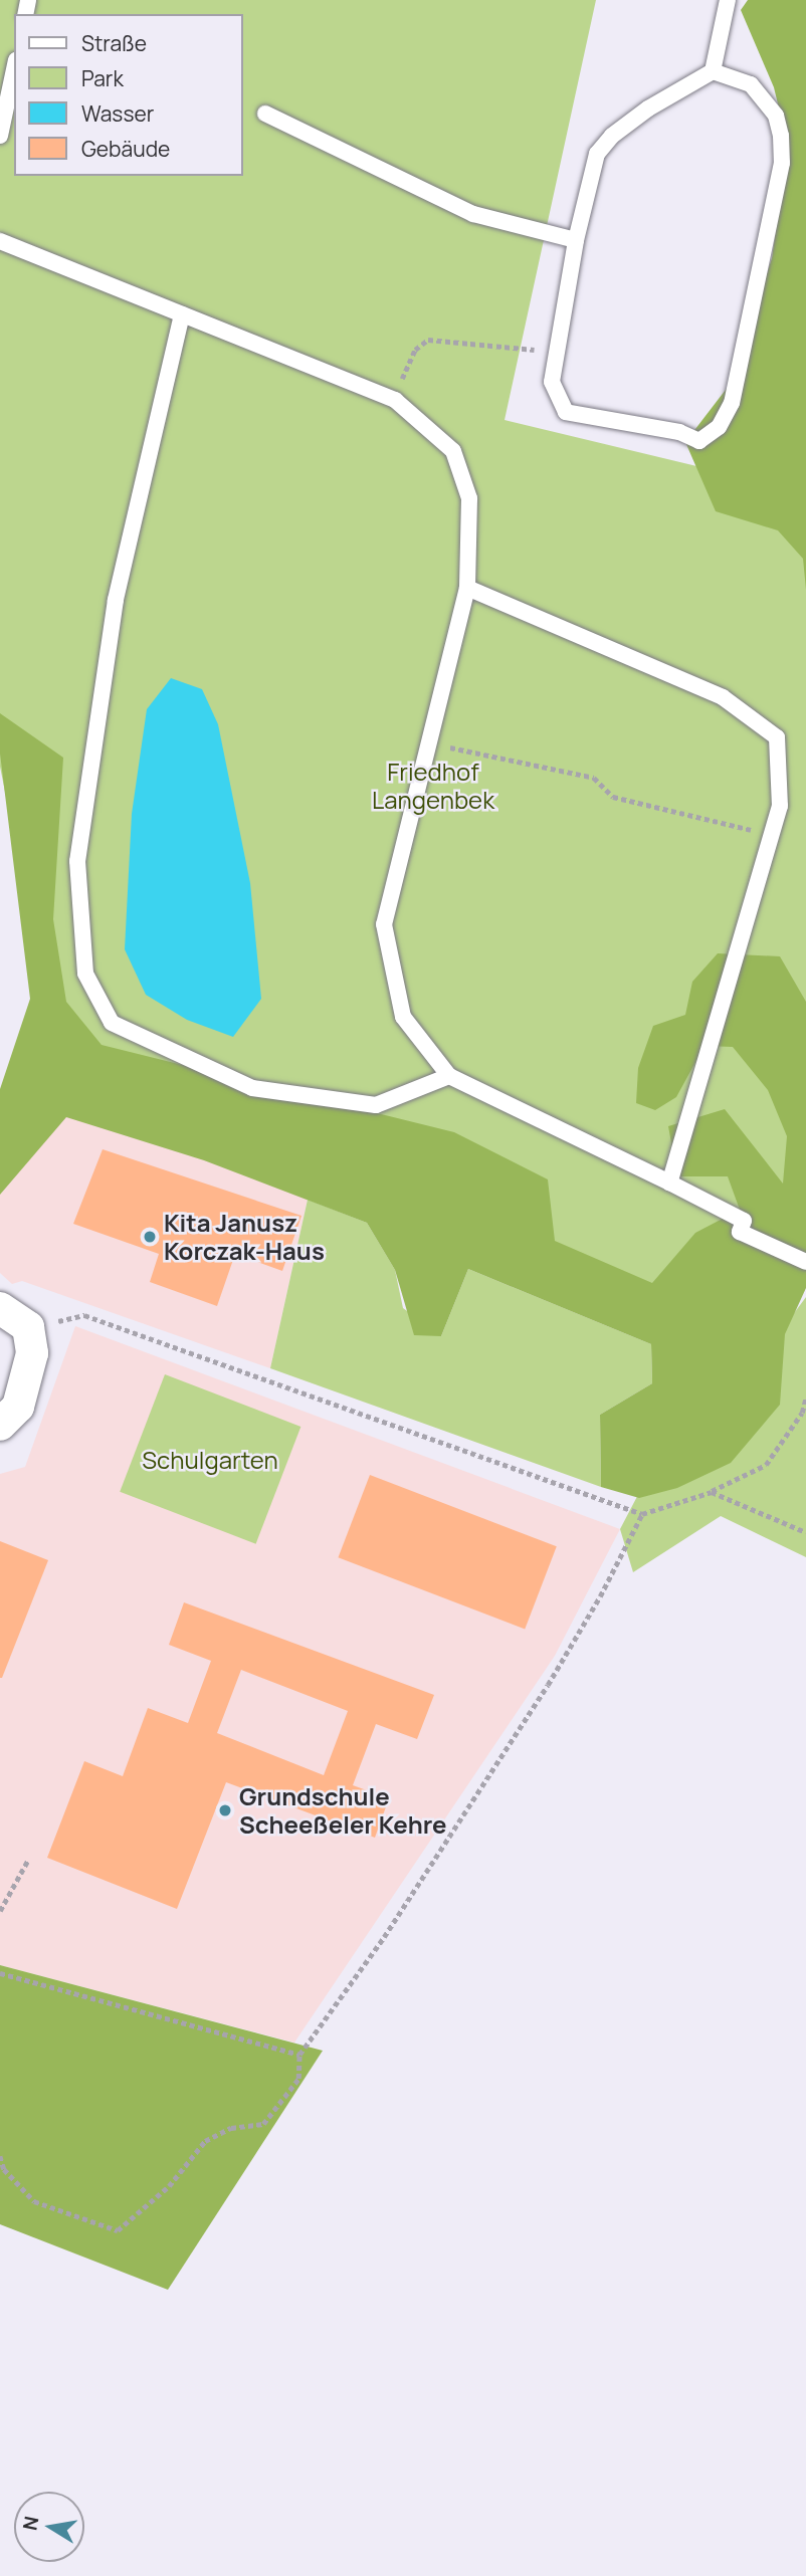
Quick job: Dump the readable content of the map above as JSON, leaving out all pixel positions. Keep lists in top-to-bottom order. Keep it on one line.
{"parks":["Friedhof Langenbek","Schulgarten"],"places":["Kita Janusz Korczak-Haus","Grundschule Scheeßeler Kehre"],"legend":["Straße","Park","Wasser","Gebäude"],"north":"left"}
